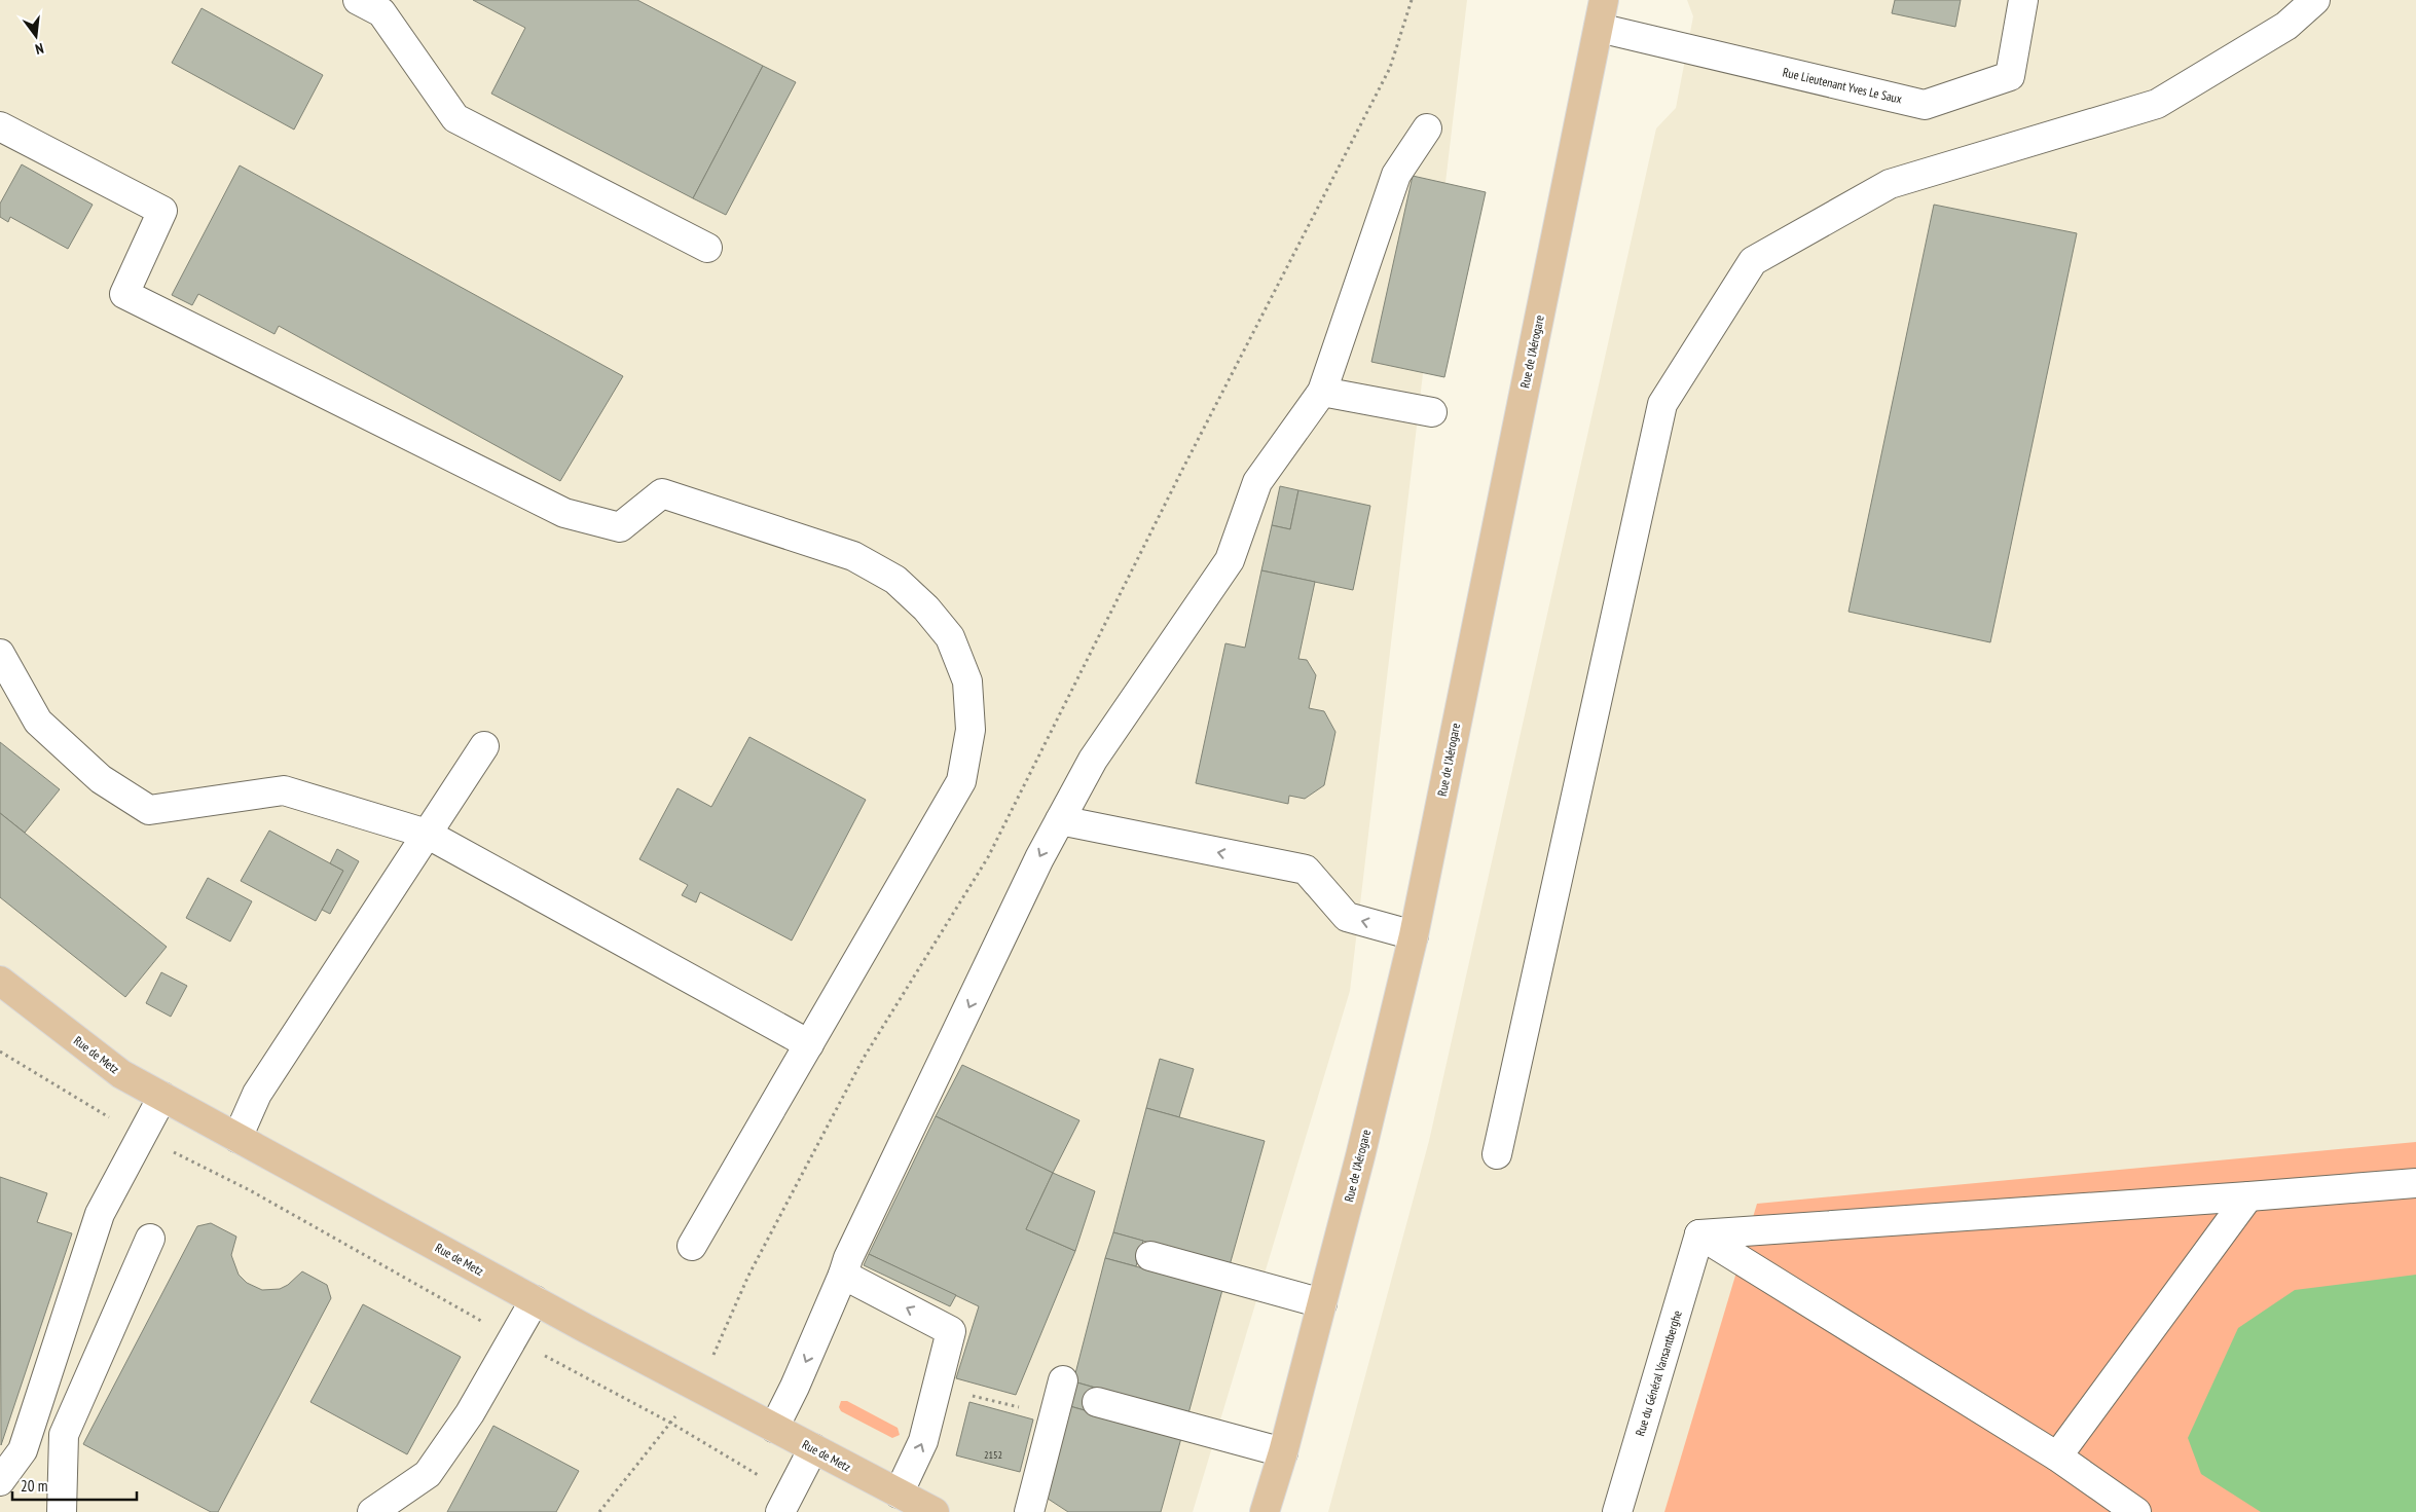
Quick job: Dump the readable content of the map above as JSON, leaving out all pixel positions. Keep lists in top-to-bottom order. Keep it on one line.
{"streets":{"main road":["Rue de l'Aérogare","Rue de Metz"],"street":["Rue Lieutenant Yves Le Saux","Rue du Général Vansantberghe"]},"crossings":[["Rue Lieutenant Yves Le Saux","Rue de l'Aérogare"]],"house_numbers":["2152"],"scale_bar":"20 m","north":"bottom"}
